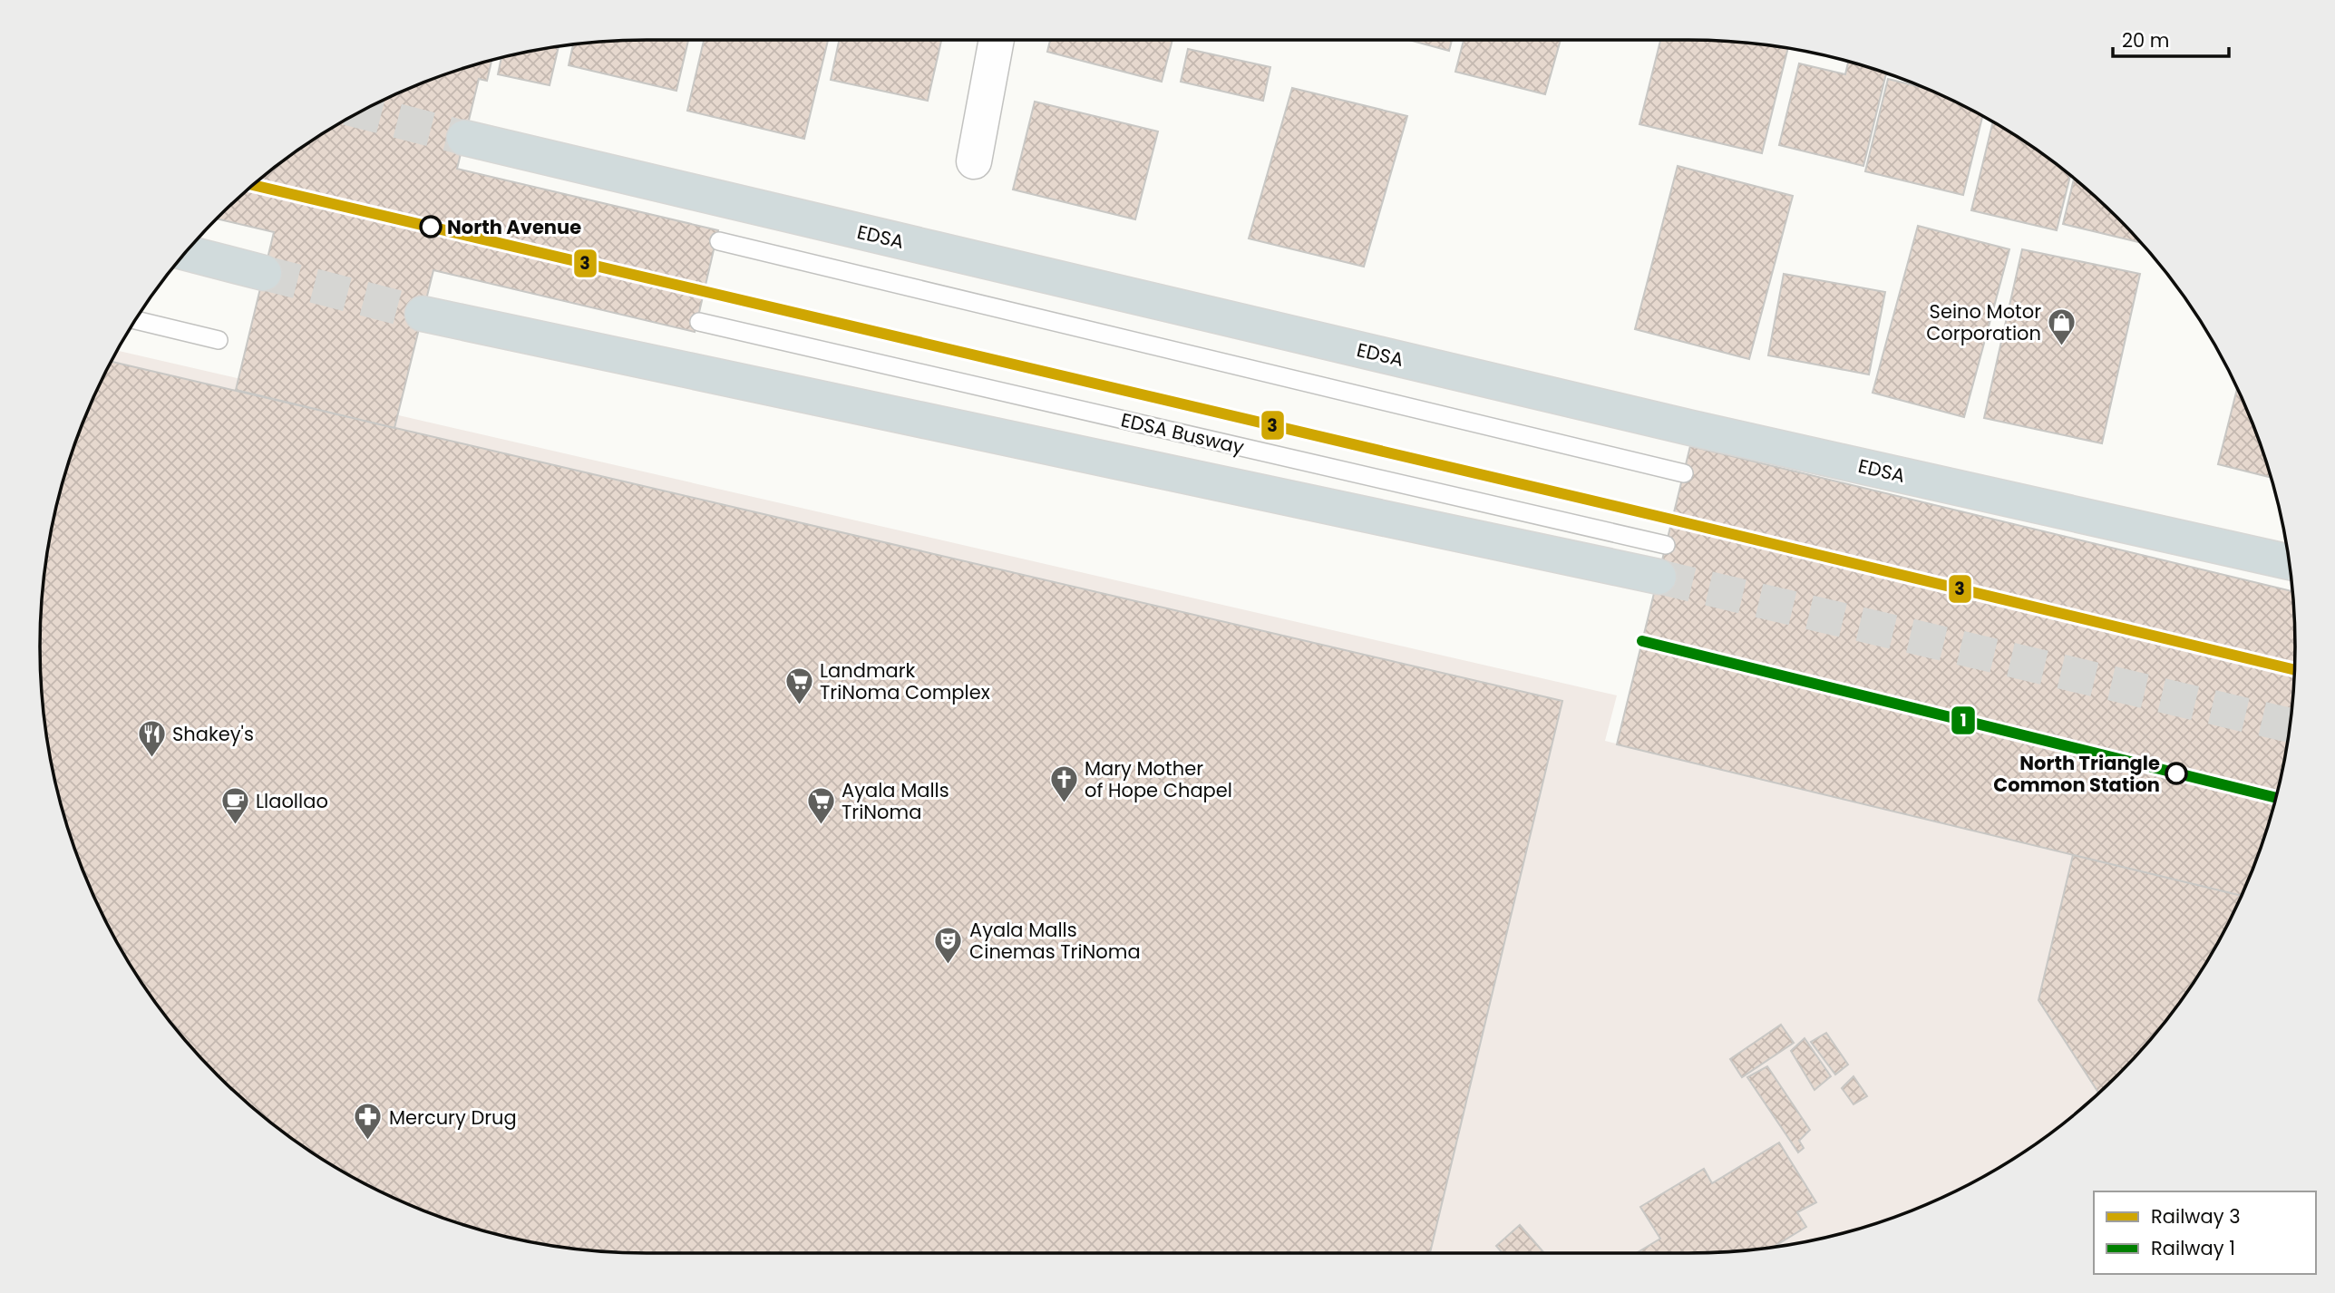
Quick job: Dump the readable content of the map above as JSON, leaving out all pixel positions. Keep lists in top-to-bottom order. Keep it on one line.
{"streets":{"highway":["EDSA"],"lane":["EDSA Busway"]},"places":{"other":["North Avenue","North Triangle Common Station"],"shop":["Seino Motor Corporation"],"supermarket":["Landmark TriNoma Complex","Ayala Malls TriNoma"],"restaurant":["Shakey's"],"church":["Mary Mother of Hope Chapel"],"cafe":["Llaollao"],"theatre":["Ayala Malls Cinemas TriNoma"],"pharmacy":["Mercury Drug"]},"lines":["rail line 3","rail line 1"],"legend":["Railway 3","Railway 1"],"scale_bar":"20 m"}
